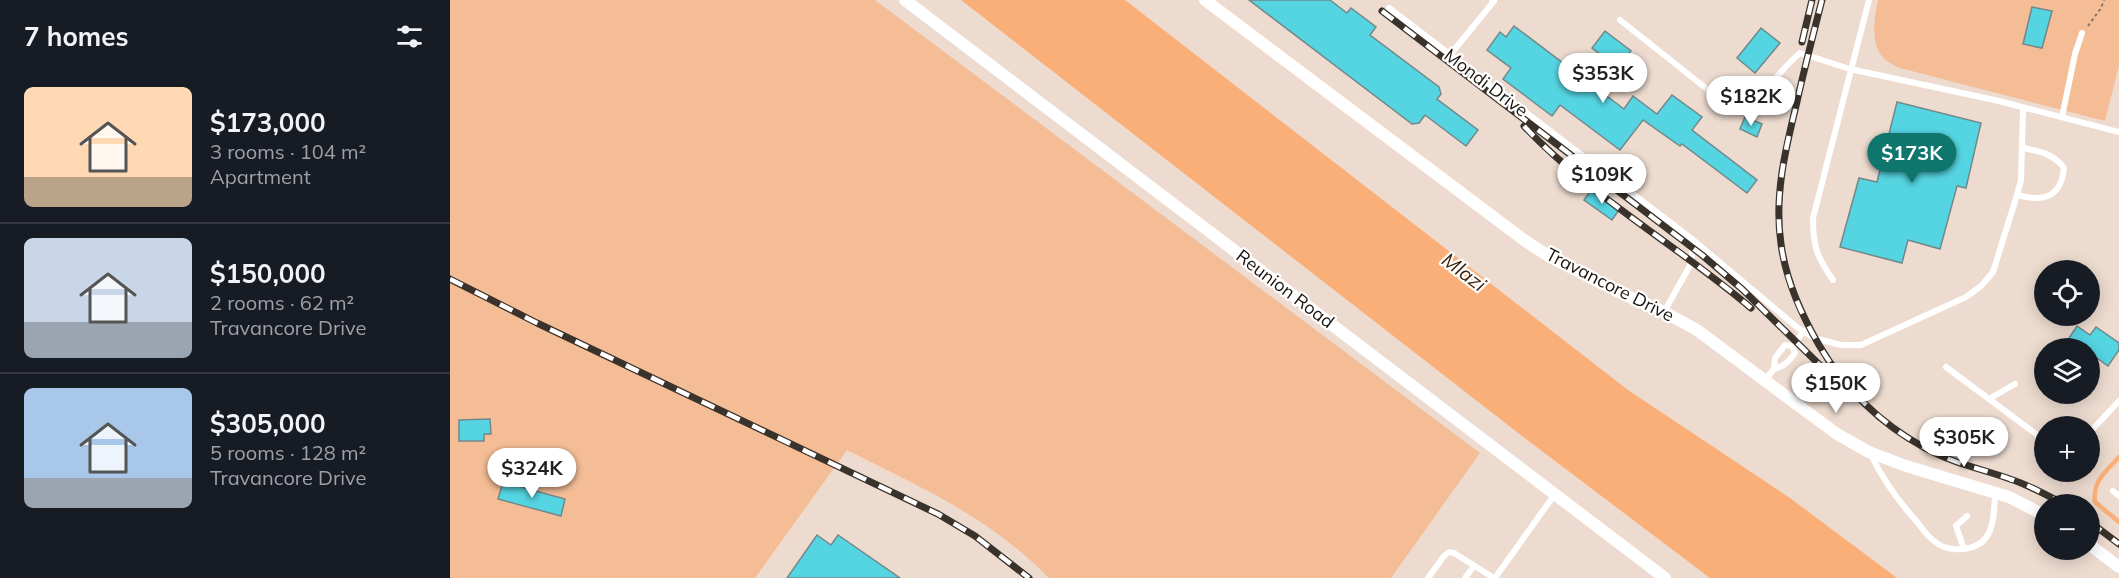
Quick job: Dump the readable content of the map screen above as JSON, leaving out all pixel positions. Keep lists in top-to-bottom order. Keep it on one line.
{"streets":{"street":["Travancore Drive","Reunion Road"],"lane":["Mondi Drive"]},"water":["Mlazi"],"page":{"heading":"7 homes","price":["$353K","$182K","$173K","$109K","$150K","$305K","$324K"],"list":[{"name":"$173,000","note":"3 rooms · 104 m² · Apartment"},{"name":"$150,000","note":"2 rooms · 62 m² · Travancore Drive"},{"name":"$305,000","note":"5 rooms · 128 m² · Travancore Drive"}],"map_buttons":["+","−"]}}
